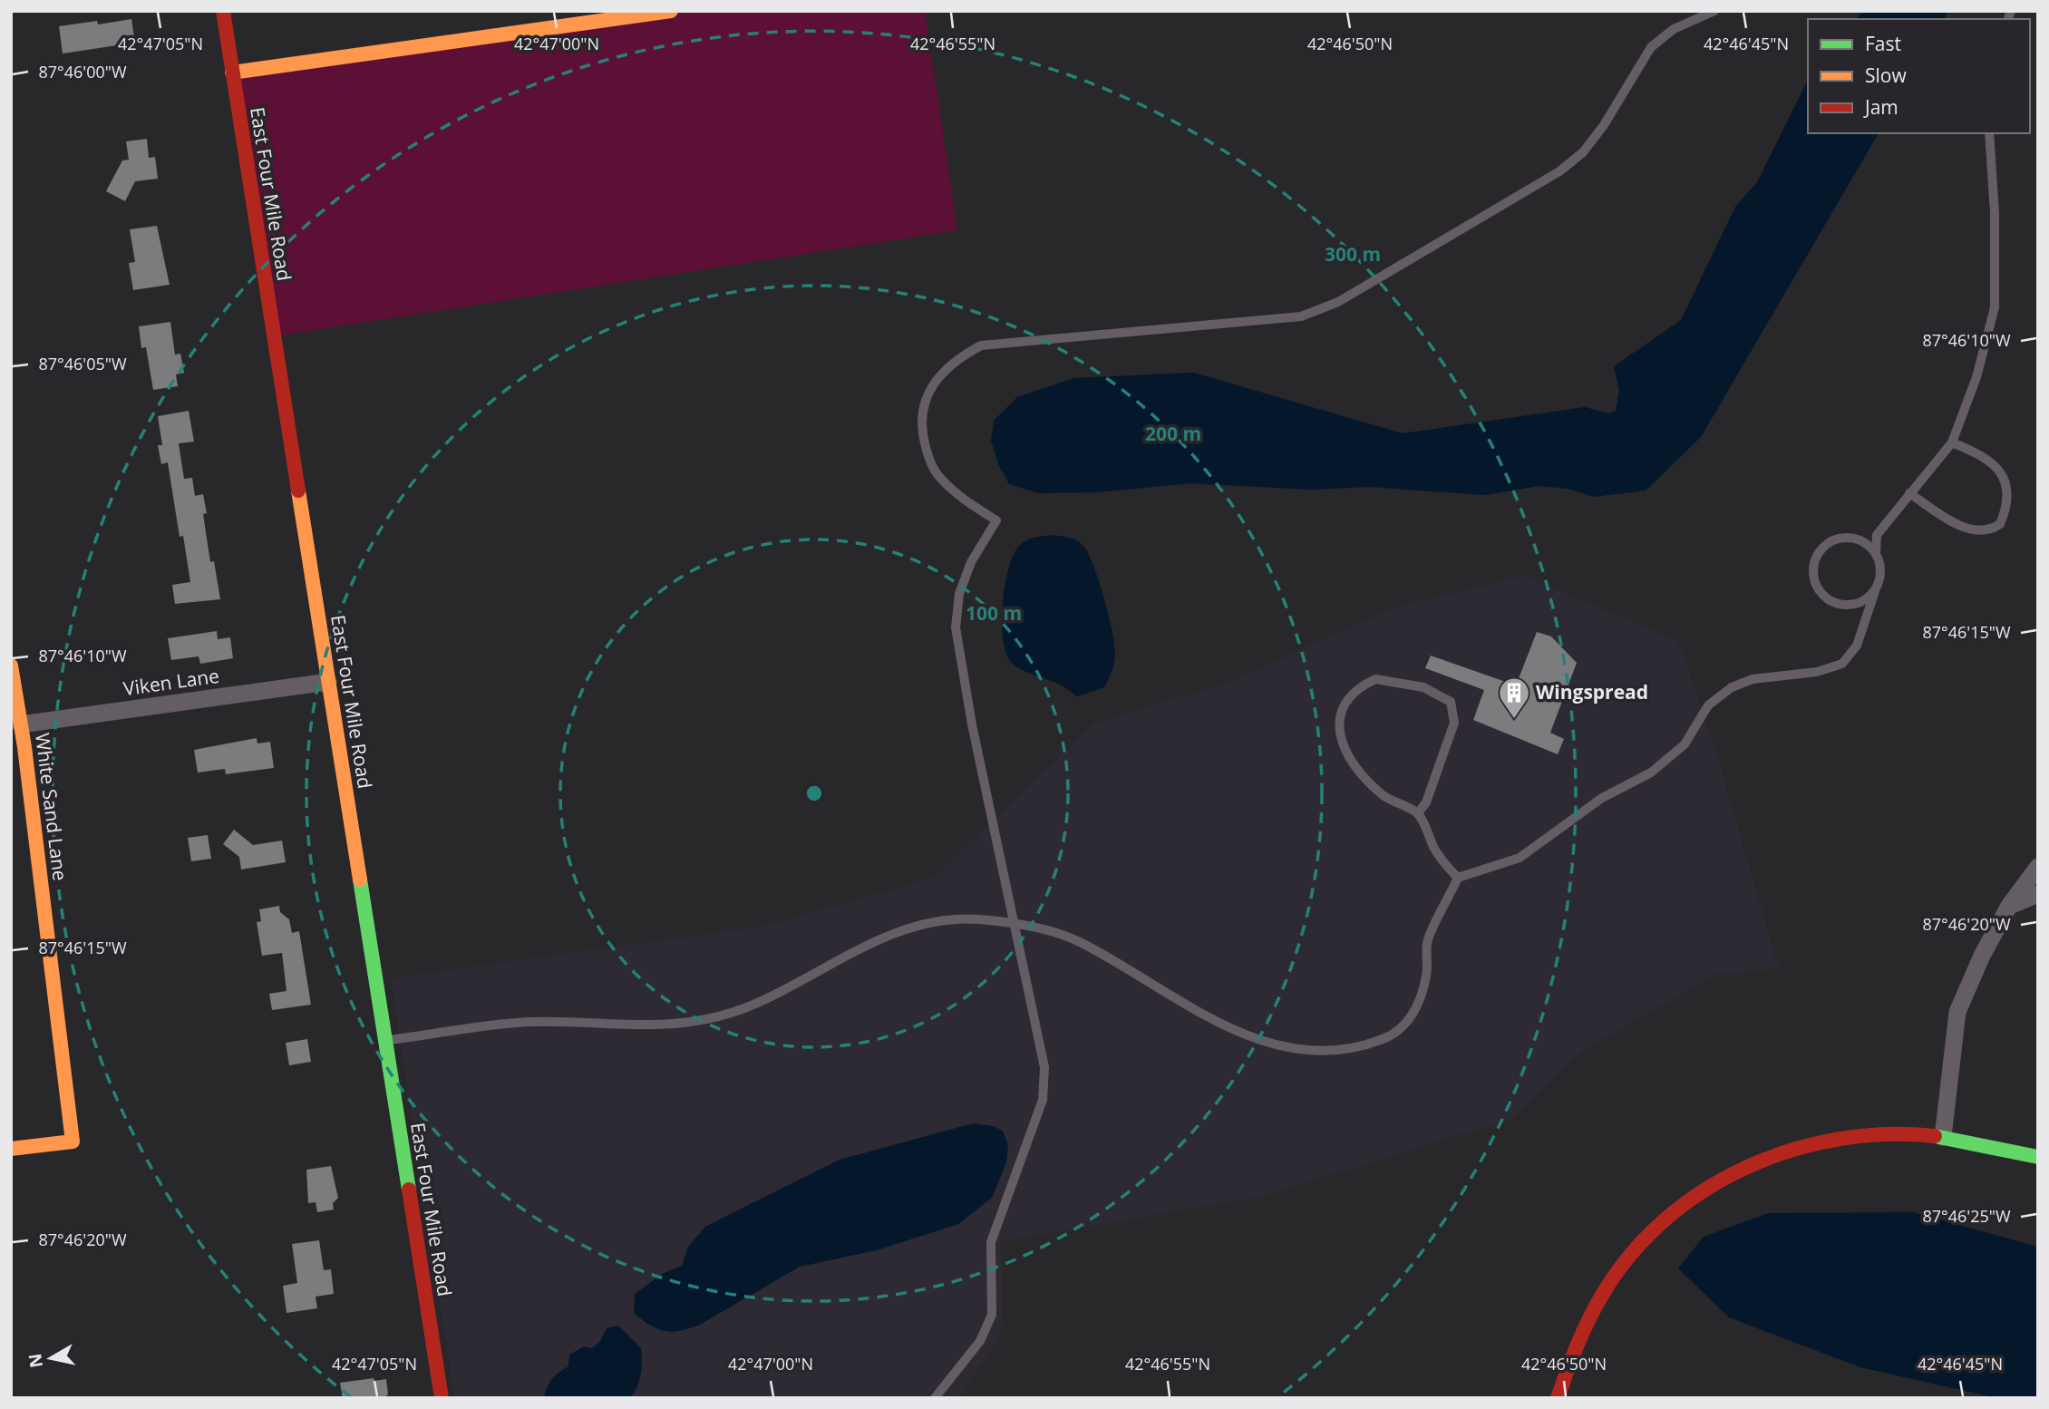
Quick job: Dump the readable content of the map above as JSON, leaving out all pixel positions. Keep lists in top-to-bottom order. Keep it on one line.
{"streets":{"street":["East Four Mile Road","Viken Lane","White Sand Lane"]},"crossings":[["East Four Mile Road","Viken Lane"],["Viken Lane","White Sand Lane"]],"places":{"building":["Wingspread"]},"legend":["Fast","Slow","Jam"],"north":"left","coordinates":["42°47'05\"N","42°47'00\"N","42°46'55\"N","42°46'50\"N","42°46'45\"N","87°46'00\"W","87°46'10\"W","87°46'05\"W","87°46'15\"W","87°46'20\"W","87°46'25\"W"],"rings":["300 m","200 m","100 m"]}
